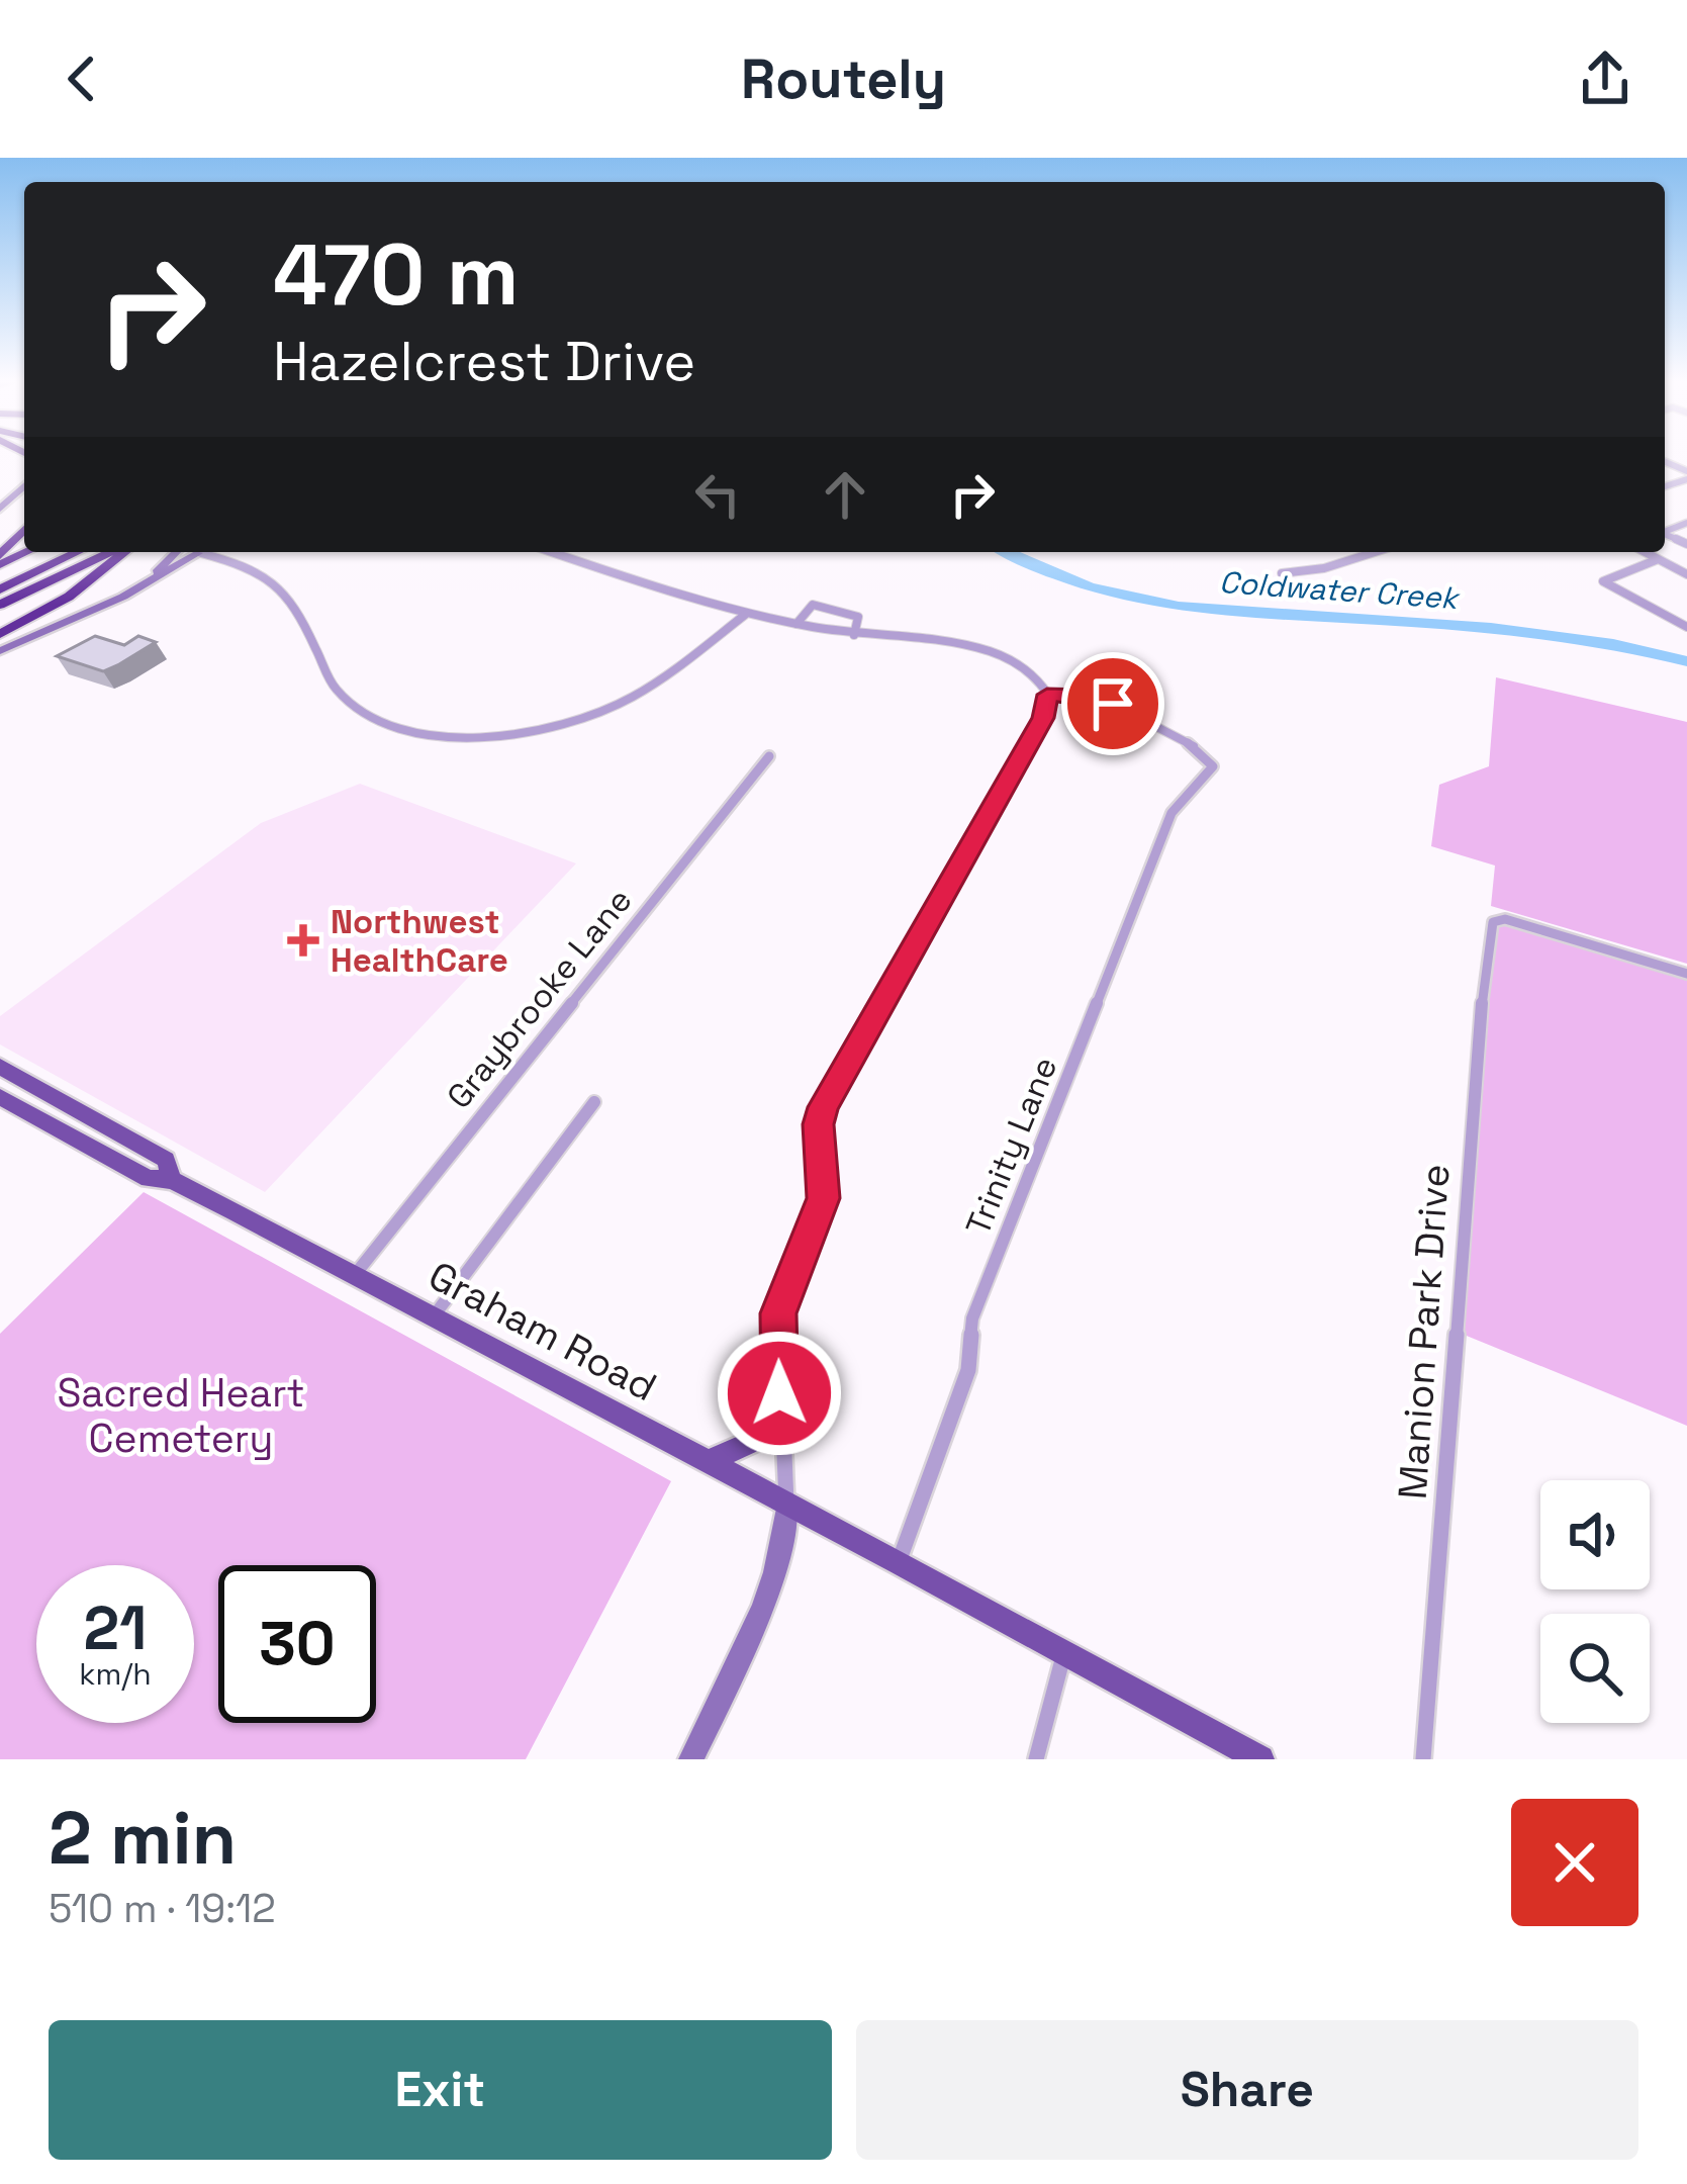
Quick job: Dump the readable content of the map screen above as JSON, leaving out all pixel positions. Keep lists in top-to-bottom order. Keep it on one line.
{"streets":{"main road":["Graham Road"],"street":["Graybrooke Lane","Trinity Lane","Manion Park Drive"]},"crossings":[["Graybrooke Lane","Graham Road"],["Trinity Lane","Graham Road"]],"water":["Coldwater Creek"],"parks":["Sacred Heart Cemetery"],"places":{"health":["Northwest HealthCare"]},"page":{"header":"Routely","turn":["470 m","Hazelcrest Drive"],"speed":"21 km/h","limit":"30","heading":["2 min","510 m · 19:12"],"buttons":["Exit","Share"]}}
